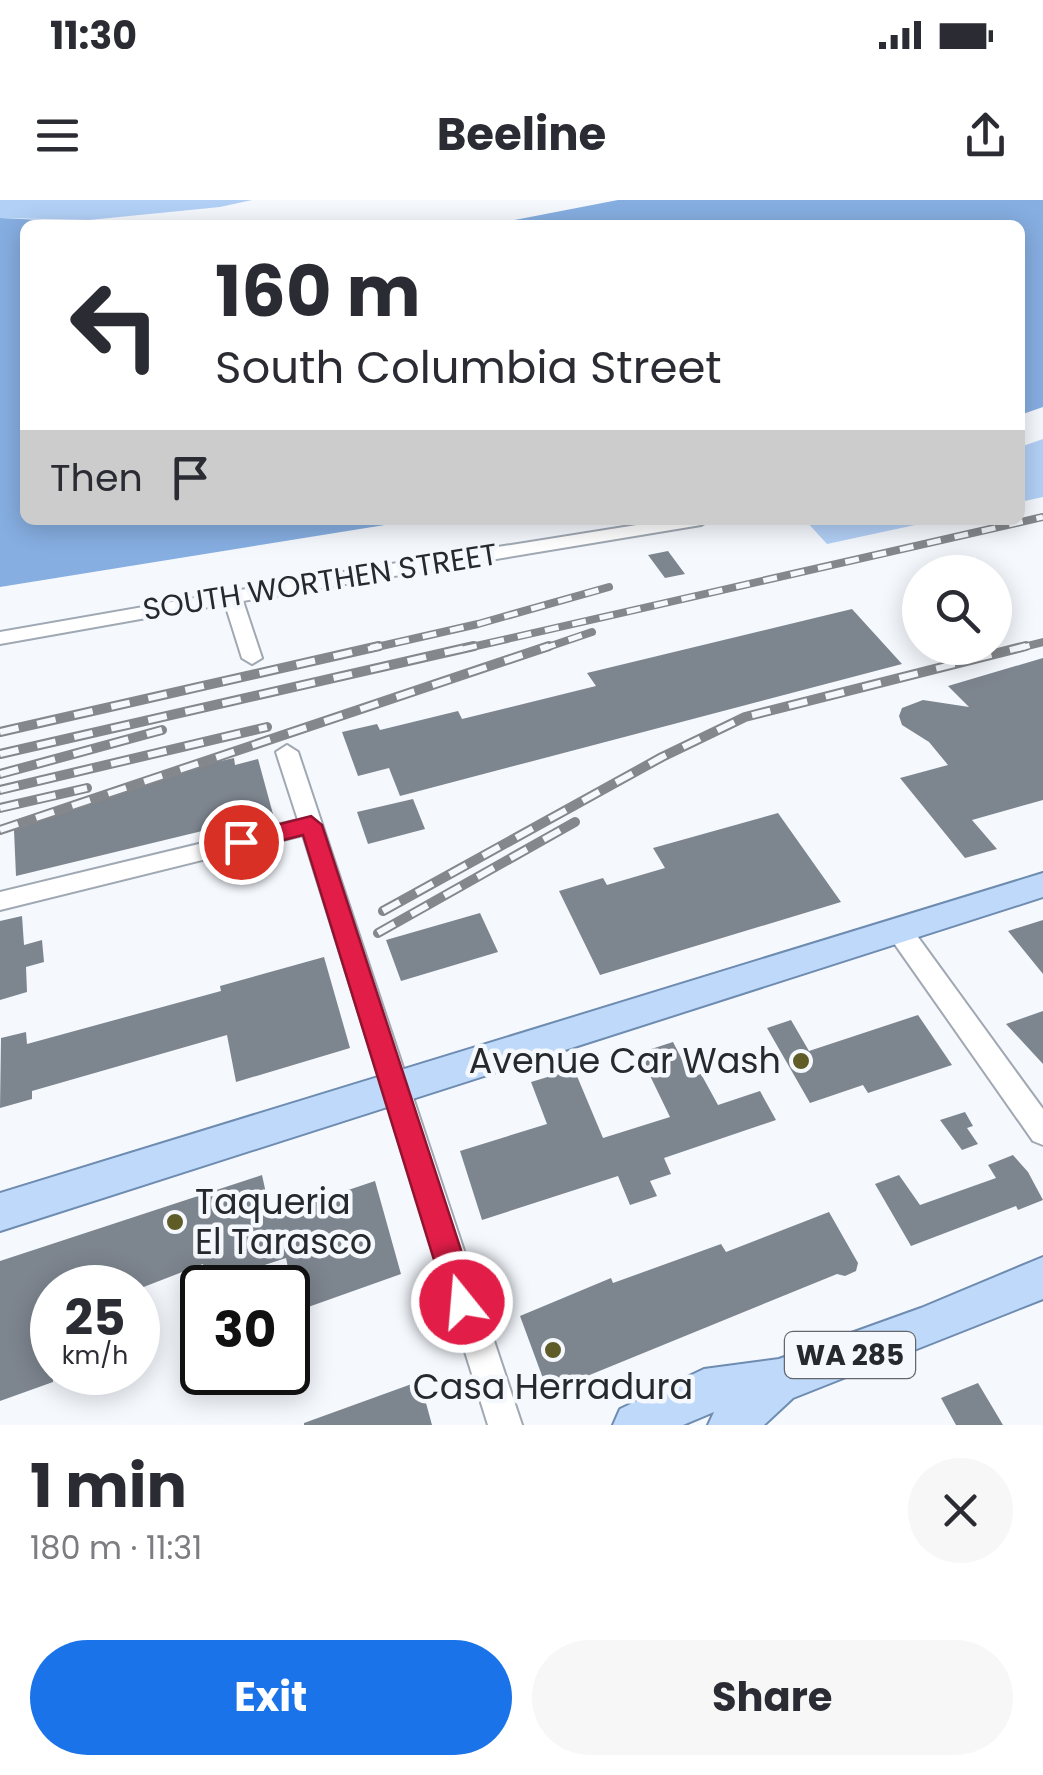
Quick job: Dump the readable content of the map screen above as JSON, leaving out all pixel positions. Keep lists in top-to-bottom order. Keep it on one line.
{"streets":{"main road":["WA 285"],"street":["SOUTH WORTHEN STREET"]},"places":["Avenue Car Wash","Taqueria El Tarasco","Casa Herradura"],"page":{"status":"11:30","header":"Beeline","turn":["160 m","South Columbia Street"],"then":"Then","speed":"25 km/h","limit":"30","heading":["1 min","180 m · 11:31"],"buttons":["Exit","Share"]}}
